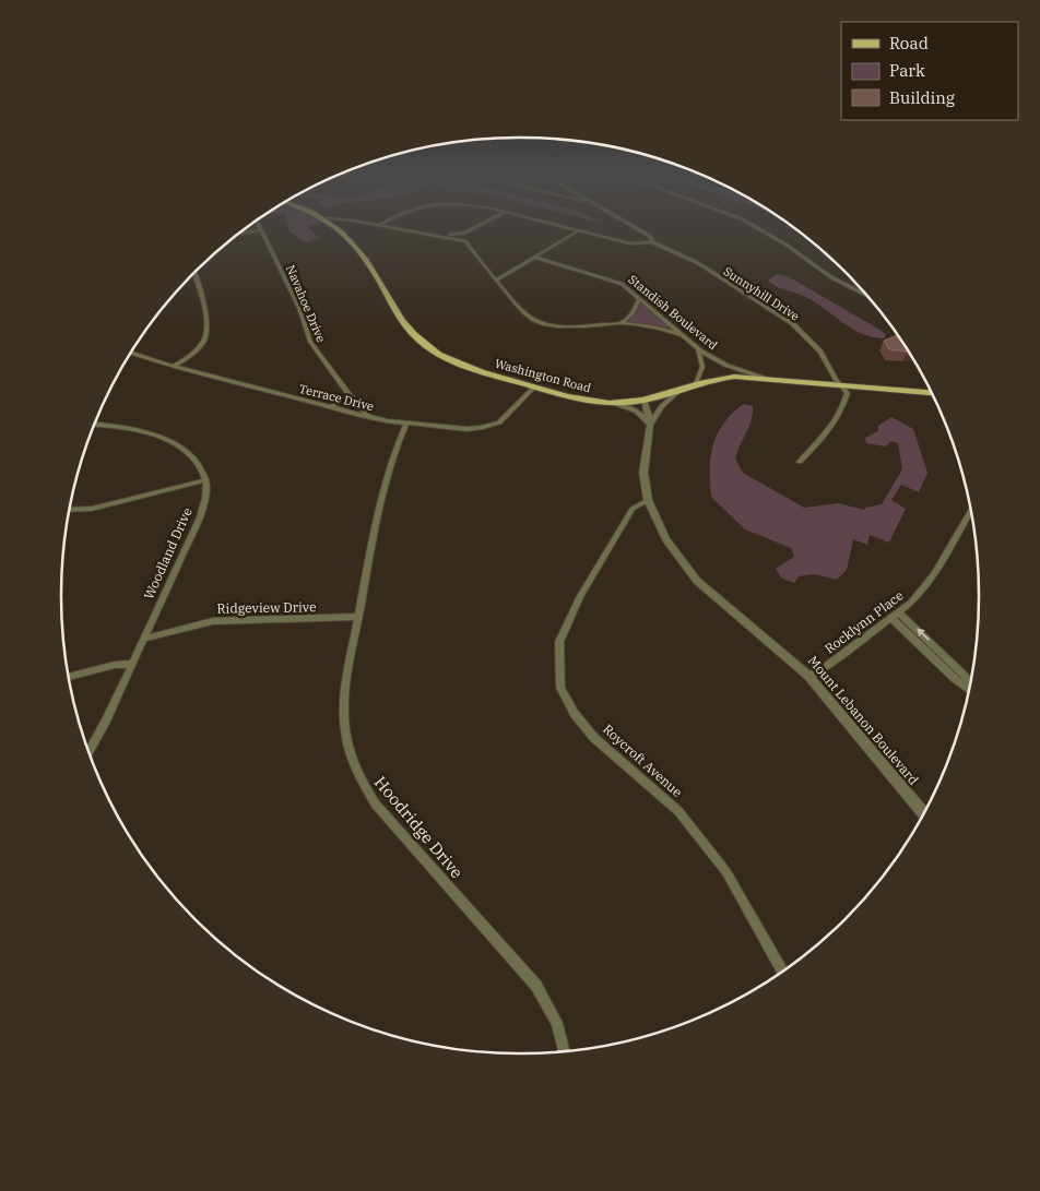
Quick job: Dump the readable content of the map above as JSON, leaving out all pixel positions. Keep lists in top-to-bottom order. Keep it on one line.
{"streets":{"main road":["Washington Road"],"street":["Sunnyhill Drive","Navahoe Drive","Standish Boulevard","Terrace Drive","Woodland Drive","Ridgeview Drive","Rocklynn Place","Mount Lebanon Boulevard","Roycroft Avenue","Hoodridge Drive"]},"crossings":[["Sunnyhill Drive","Washington Road"],["Navahoe Drive","Terrace Drive"],["Standish Boulevard","Washington Road"],["Washington Road","Terrace Drive"],["Washington Road","Mount Lebanon Boulevard"],["Terrace Drive","Hoodridge Drive"],["Woodland Drive","Ridgeview Drive"],["Ridgeview Drive","Hoodridge Drive"],["Rocklynn Place","Mount Lebanon Boulevard"],["Mount Lebanon Boulevard","Roycroft Avenue"]],"legend":["Road","Park","Building"]}
